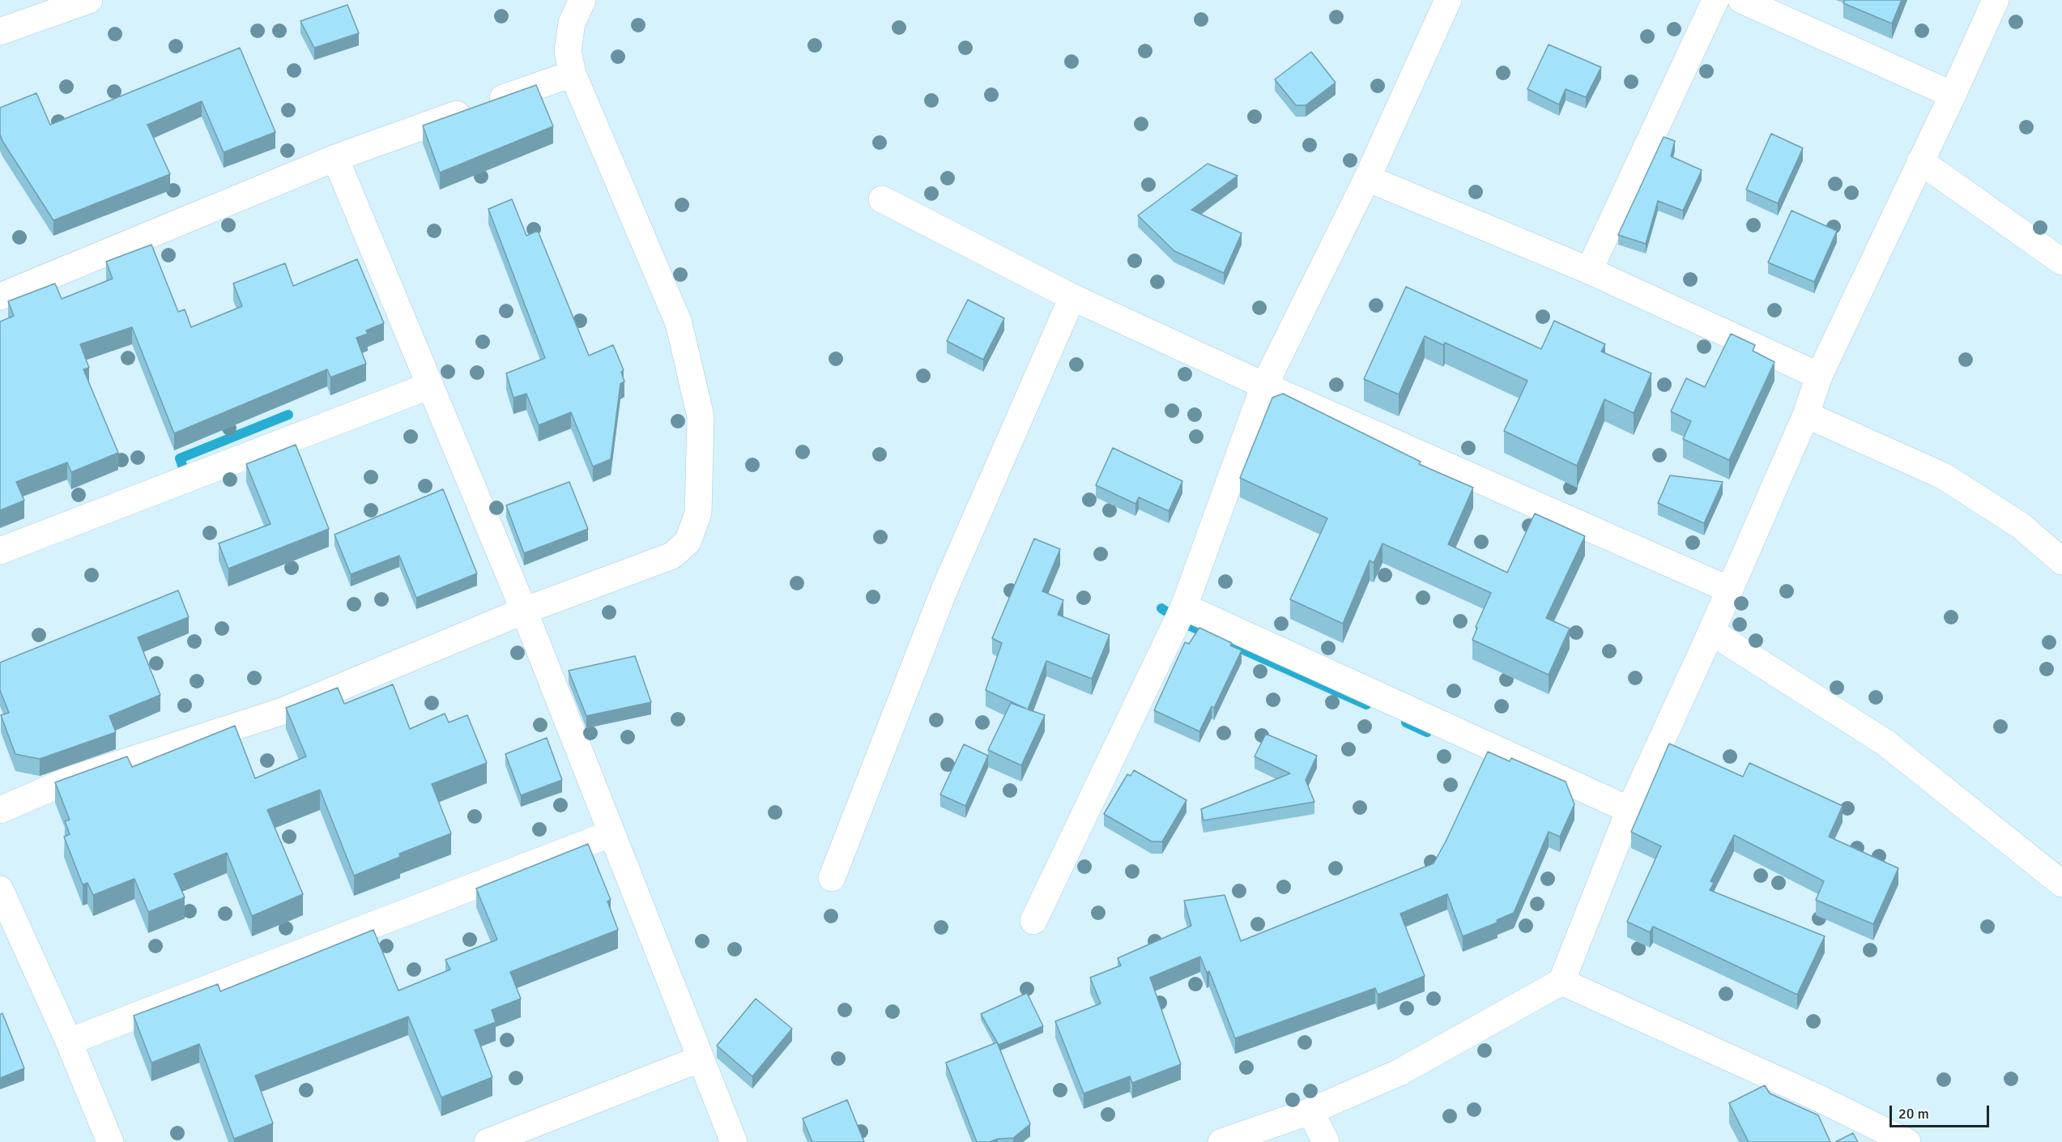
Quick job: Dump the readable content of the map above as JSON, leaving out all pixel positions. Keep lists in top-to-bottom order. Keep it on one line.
{"scale_bar":"20 m"}
